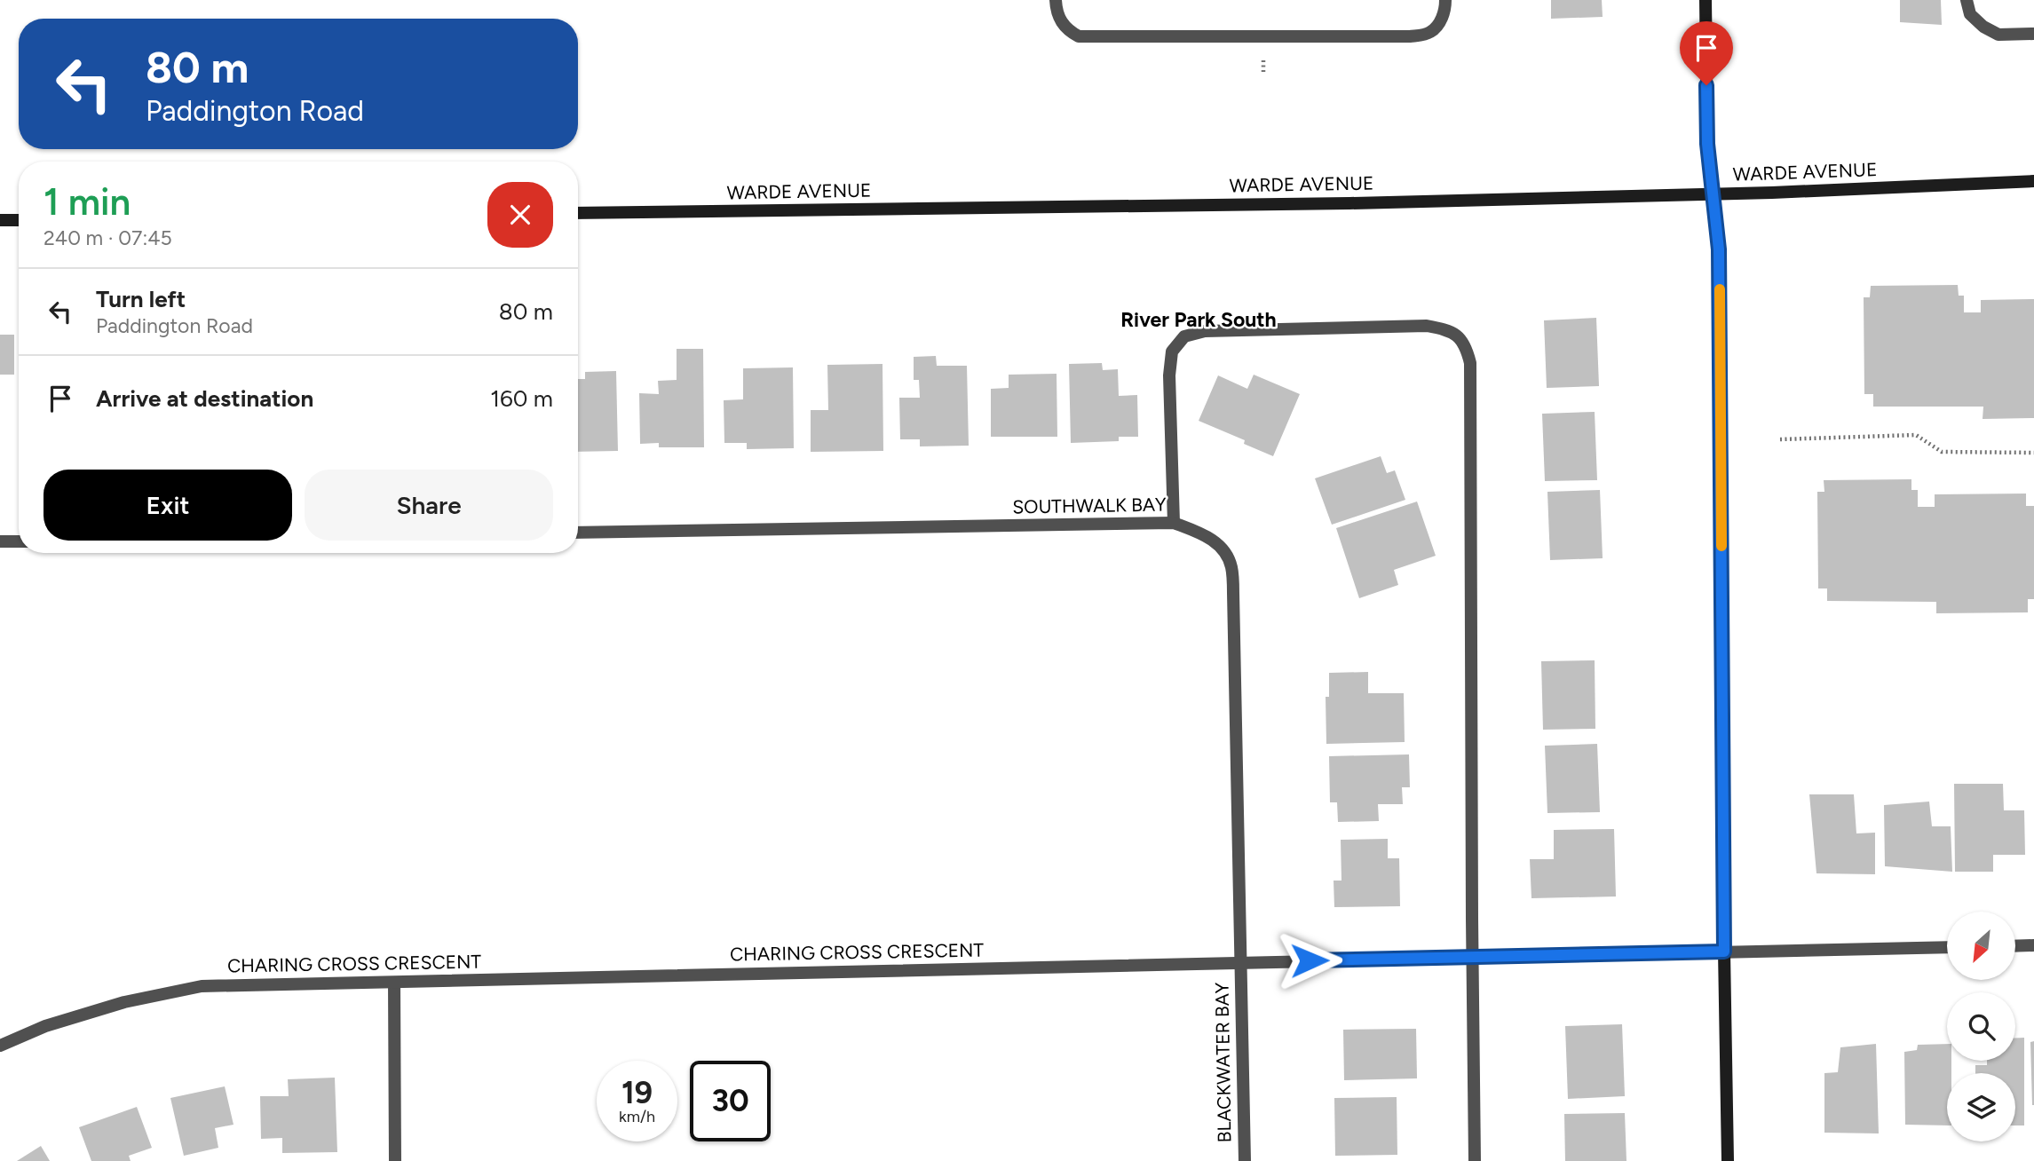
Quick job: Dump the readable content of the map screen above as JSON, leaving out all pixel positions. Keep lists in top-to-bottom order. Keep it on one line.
{"streets":{"main road":["WARDE AVENUE"],"street":["SOUTHWALK BAY","CHARING CROSS CRESCENT","BLACKWATER BAY"]},"crossings":[["SOUTHWALK BAY","CHARING CROSS CRESCENT"],["SOUTHWALK BAY","BLACKWATER BAY"],["CHARING CROSS CRESCENT","BLACKWATER BAY"]],"districts":["River Park South"],"north":"bottom left","page":{"turn":["80 m","Paddington Road"],"heading":["1 min","240 m · 07:45"],"list":[{"name":"Turn left","note":"Paddington Road","value":"80 m"},{"name":"Arrive at destination","value":"160 m"}],"buttons":["Exit","Share"],"speed":"19 km/h","limit":"30"}}
